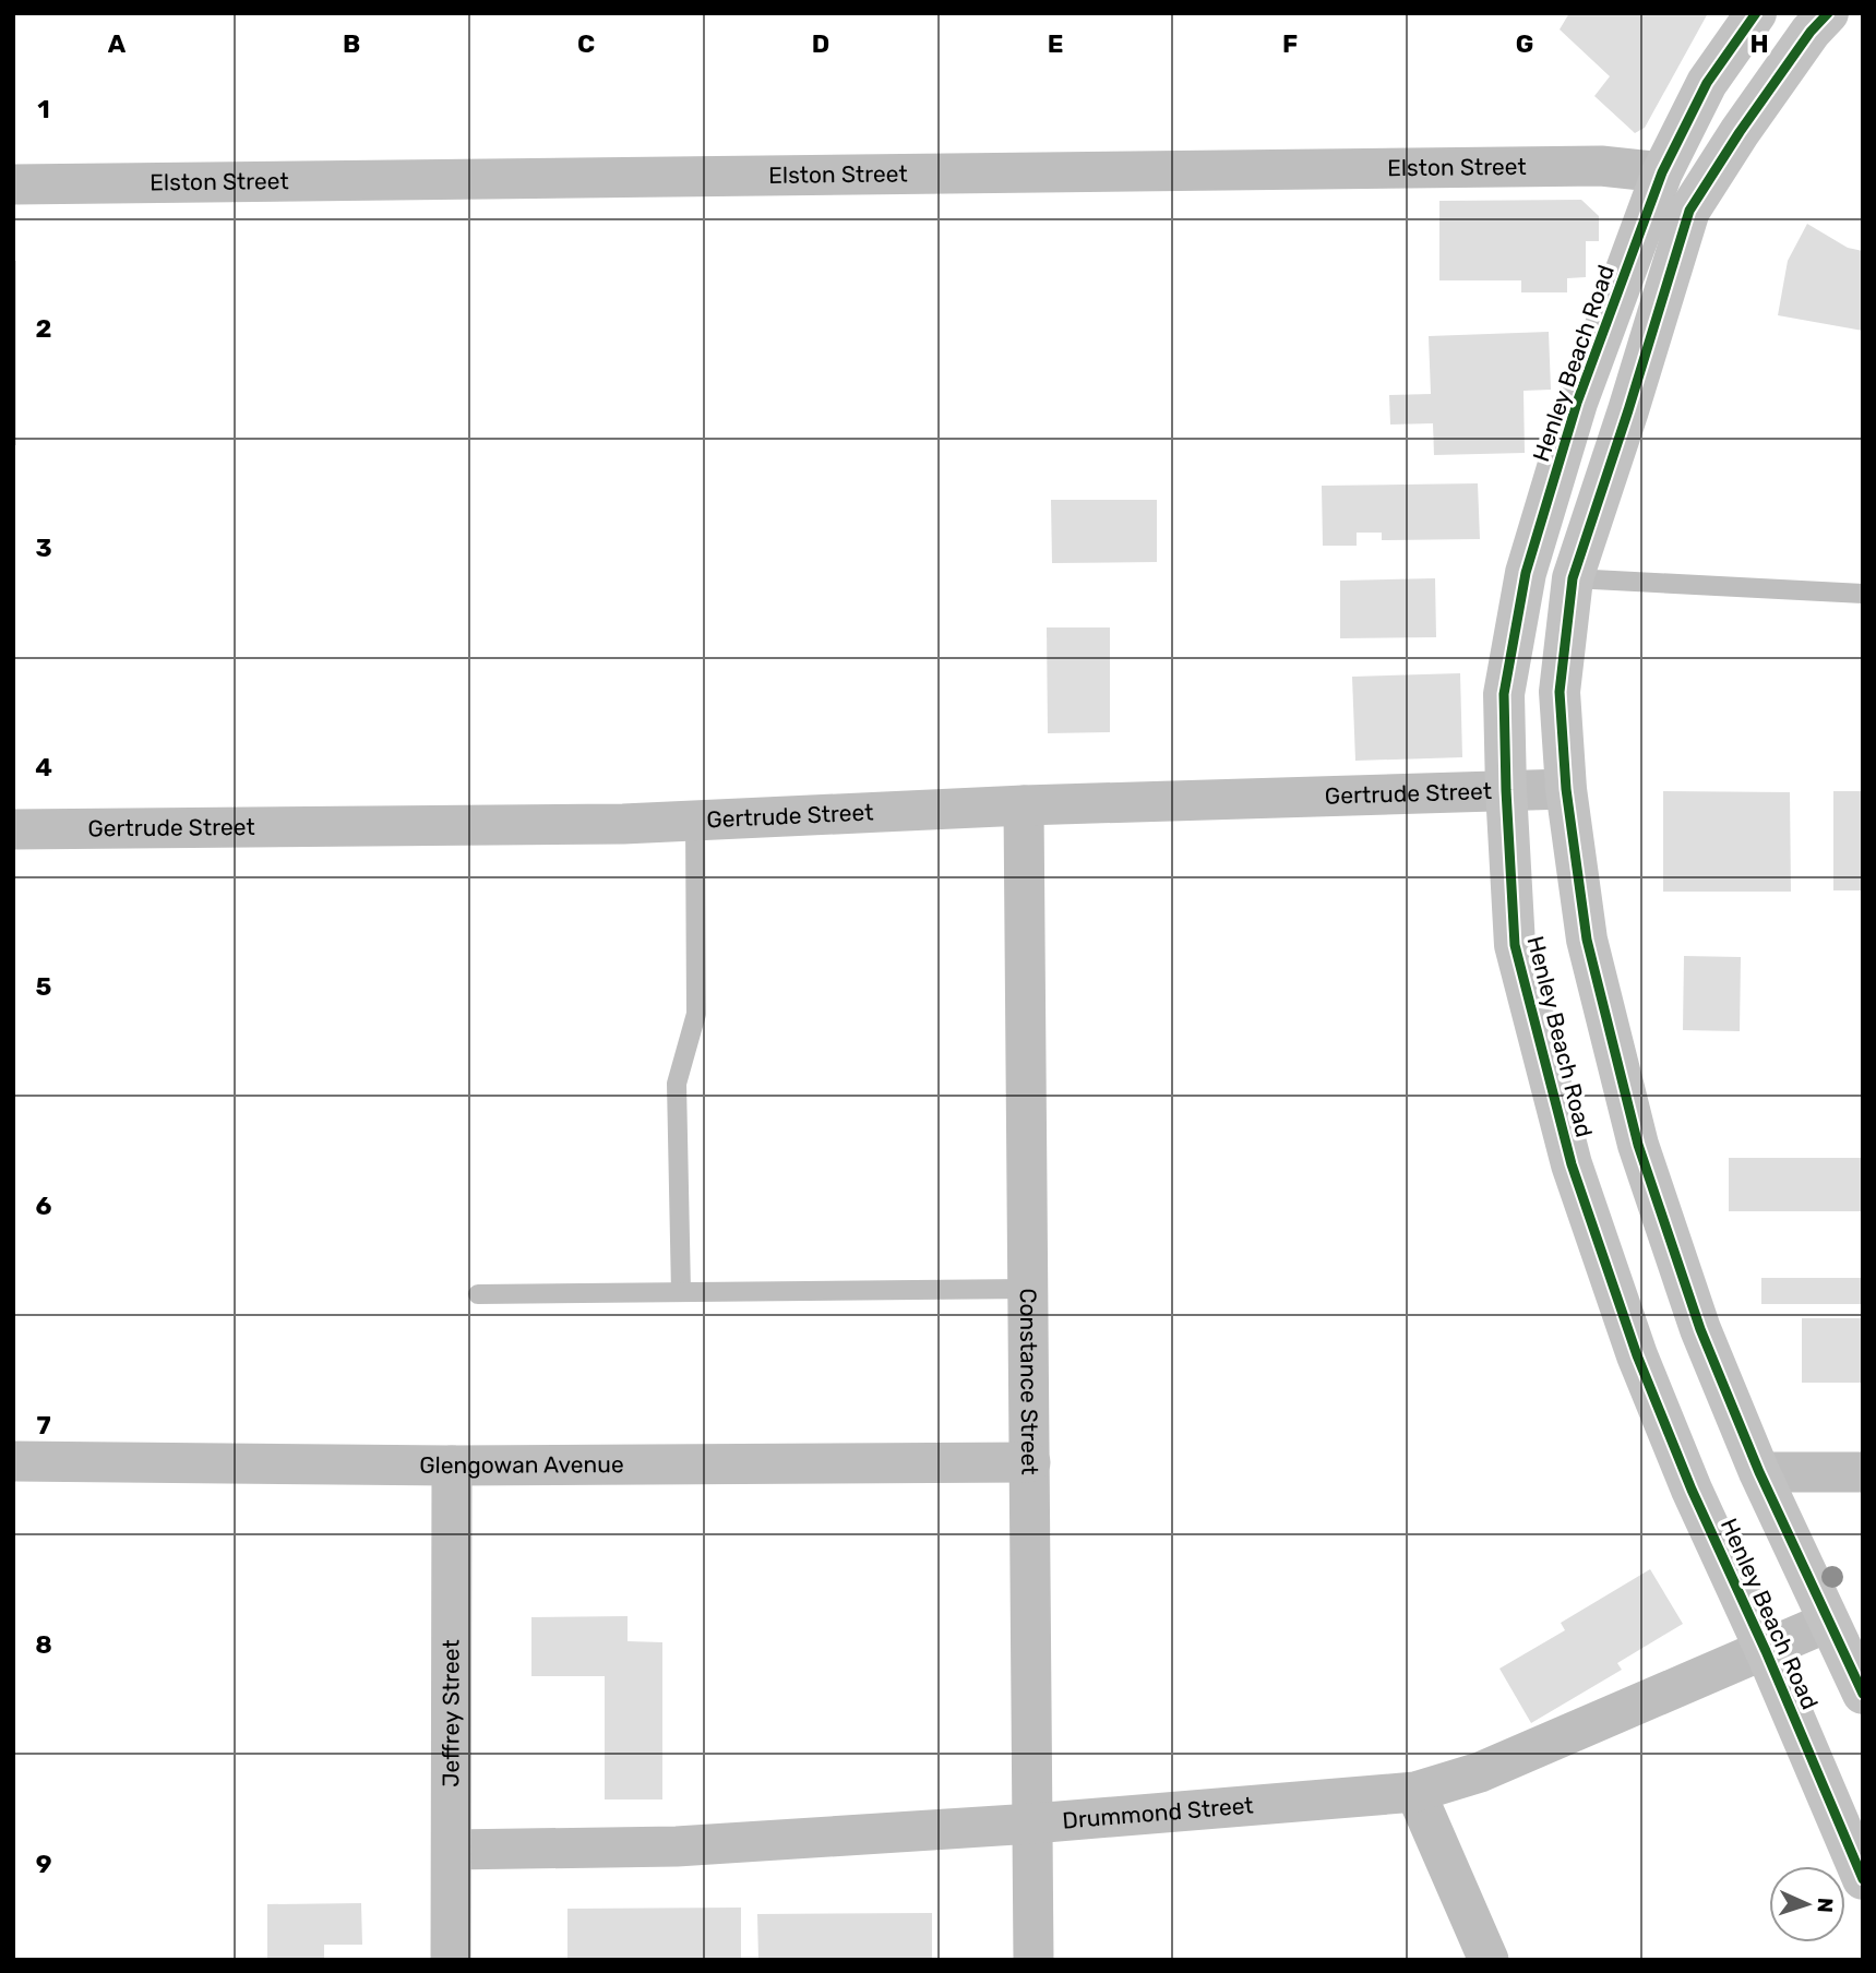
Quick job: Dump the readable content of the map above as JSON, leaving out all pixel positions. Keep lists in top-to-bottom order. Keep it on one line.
{"streets":{"main road":["Henley Beach Road"],"street":["Elston Street","Gertrude Street","Constance Street","Glengowan Avenue","Jeffrey Street","Drummond Street"]},"crossings":[["Elston Street","Henley Beach Road"],["Henley Beach Road","Gertrude Street"],["Henley Beach Road","Drummond Street"],["Gertrude Street","Constance Street"],["Constance Street","Glengowan Avenue"],["Constance Street","Drummond Street"],["Glengowan Avenue","Jeffrey Street"],["Jeffrey Street","Drummond Street"]],"north":"right","grid":{"columns":["A","B","C","D","E","F","G","H"],"rows":["1","2","3","4","5","6","7","8","9"]}}
